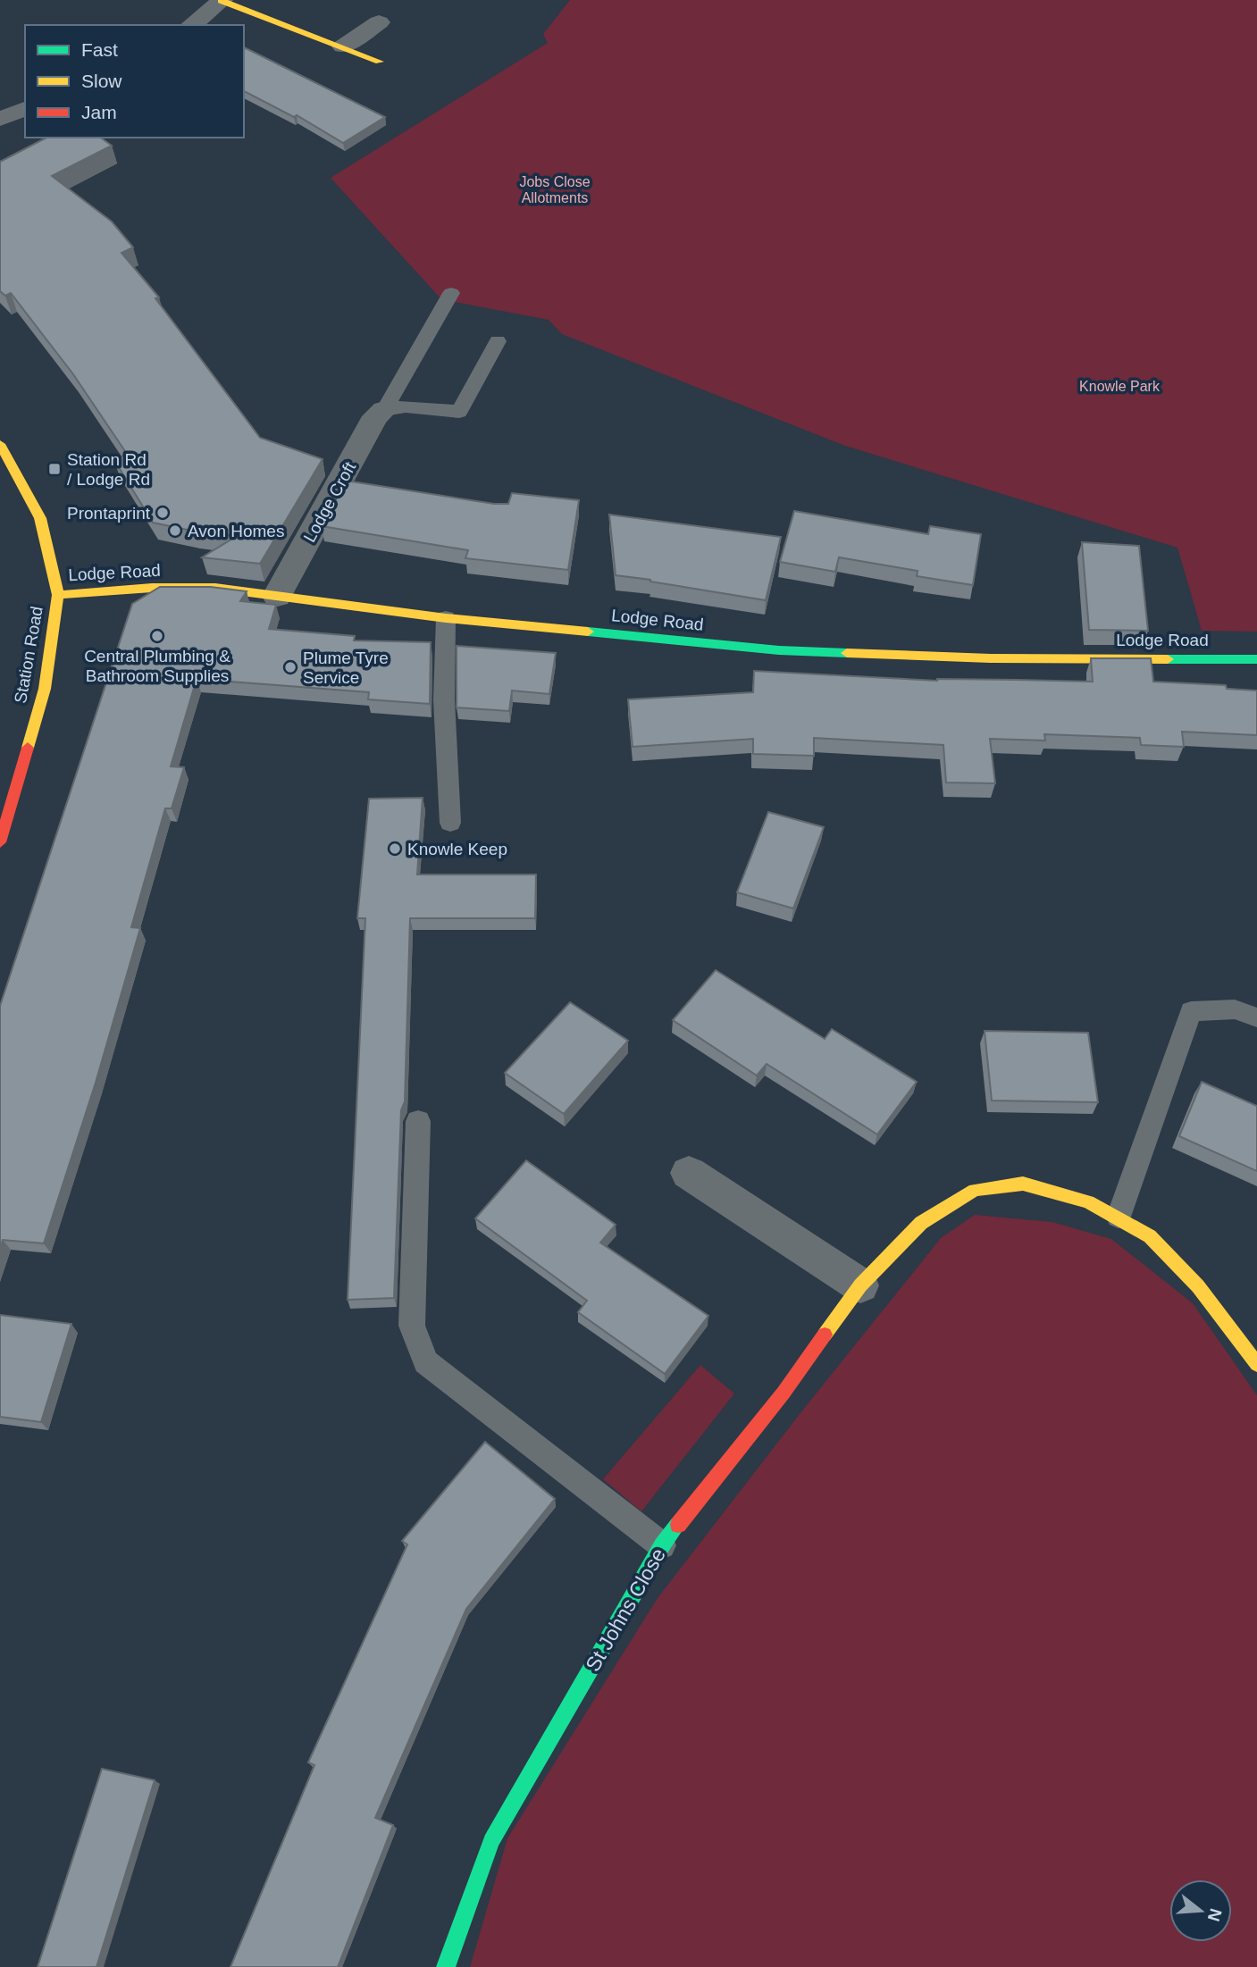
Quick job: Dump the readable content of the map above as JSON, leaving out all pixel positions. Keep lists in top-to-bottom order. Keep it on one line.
{"streets":{"street":["Lodge Croft","Lodge Road","Station Road","St Johns Close"]},"crossings":[["Lodge Croft","Lodge Road"],["Lodge Road","Station Road"]],"parks":["Jobs Close Allotments","Knowle Park"],"places":{"transit":["Station Rd / Lodge Rd"],"other":["Prontaprint","Avon Homes","Central Plumbing & Bathroom Supplies","Plume Tyre Service","Knowle Keep"]},"legend":["Fast","Slow","Jam"],"north":"right"}
